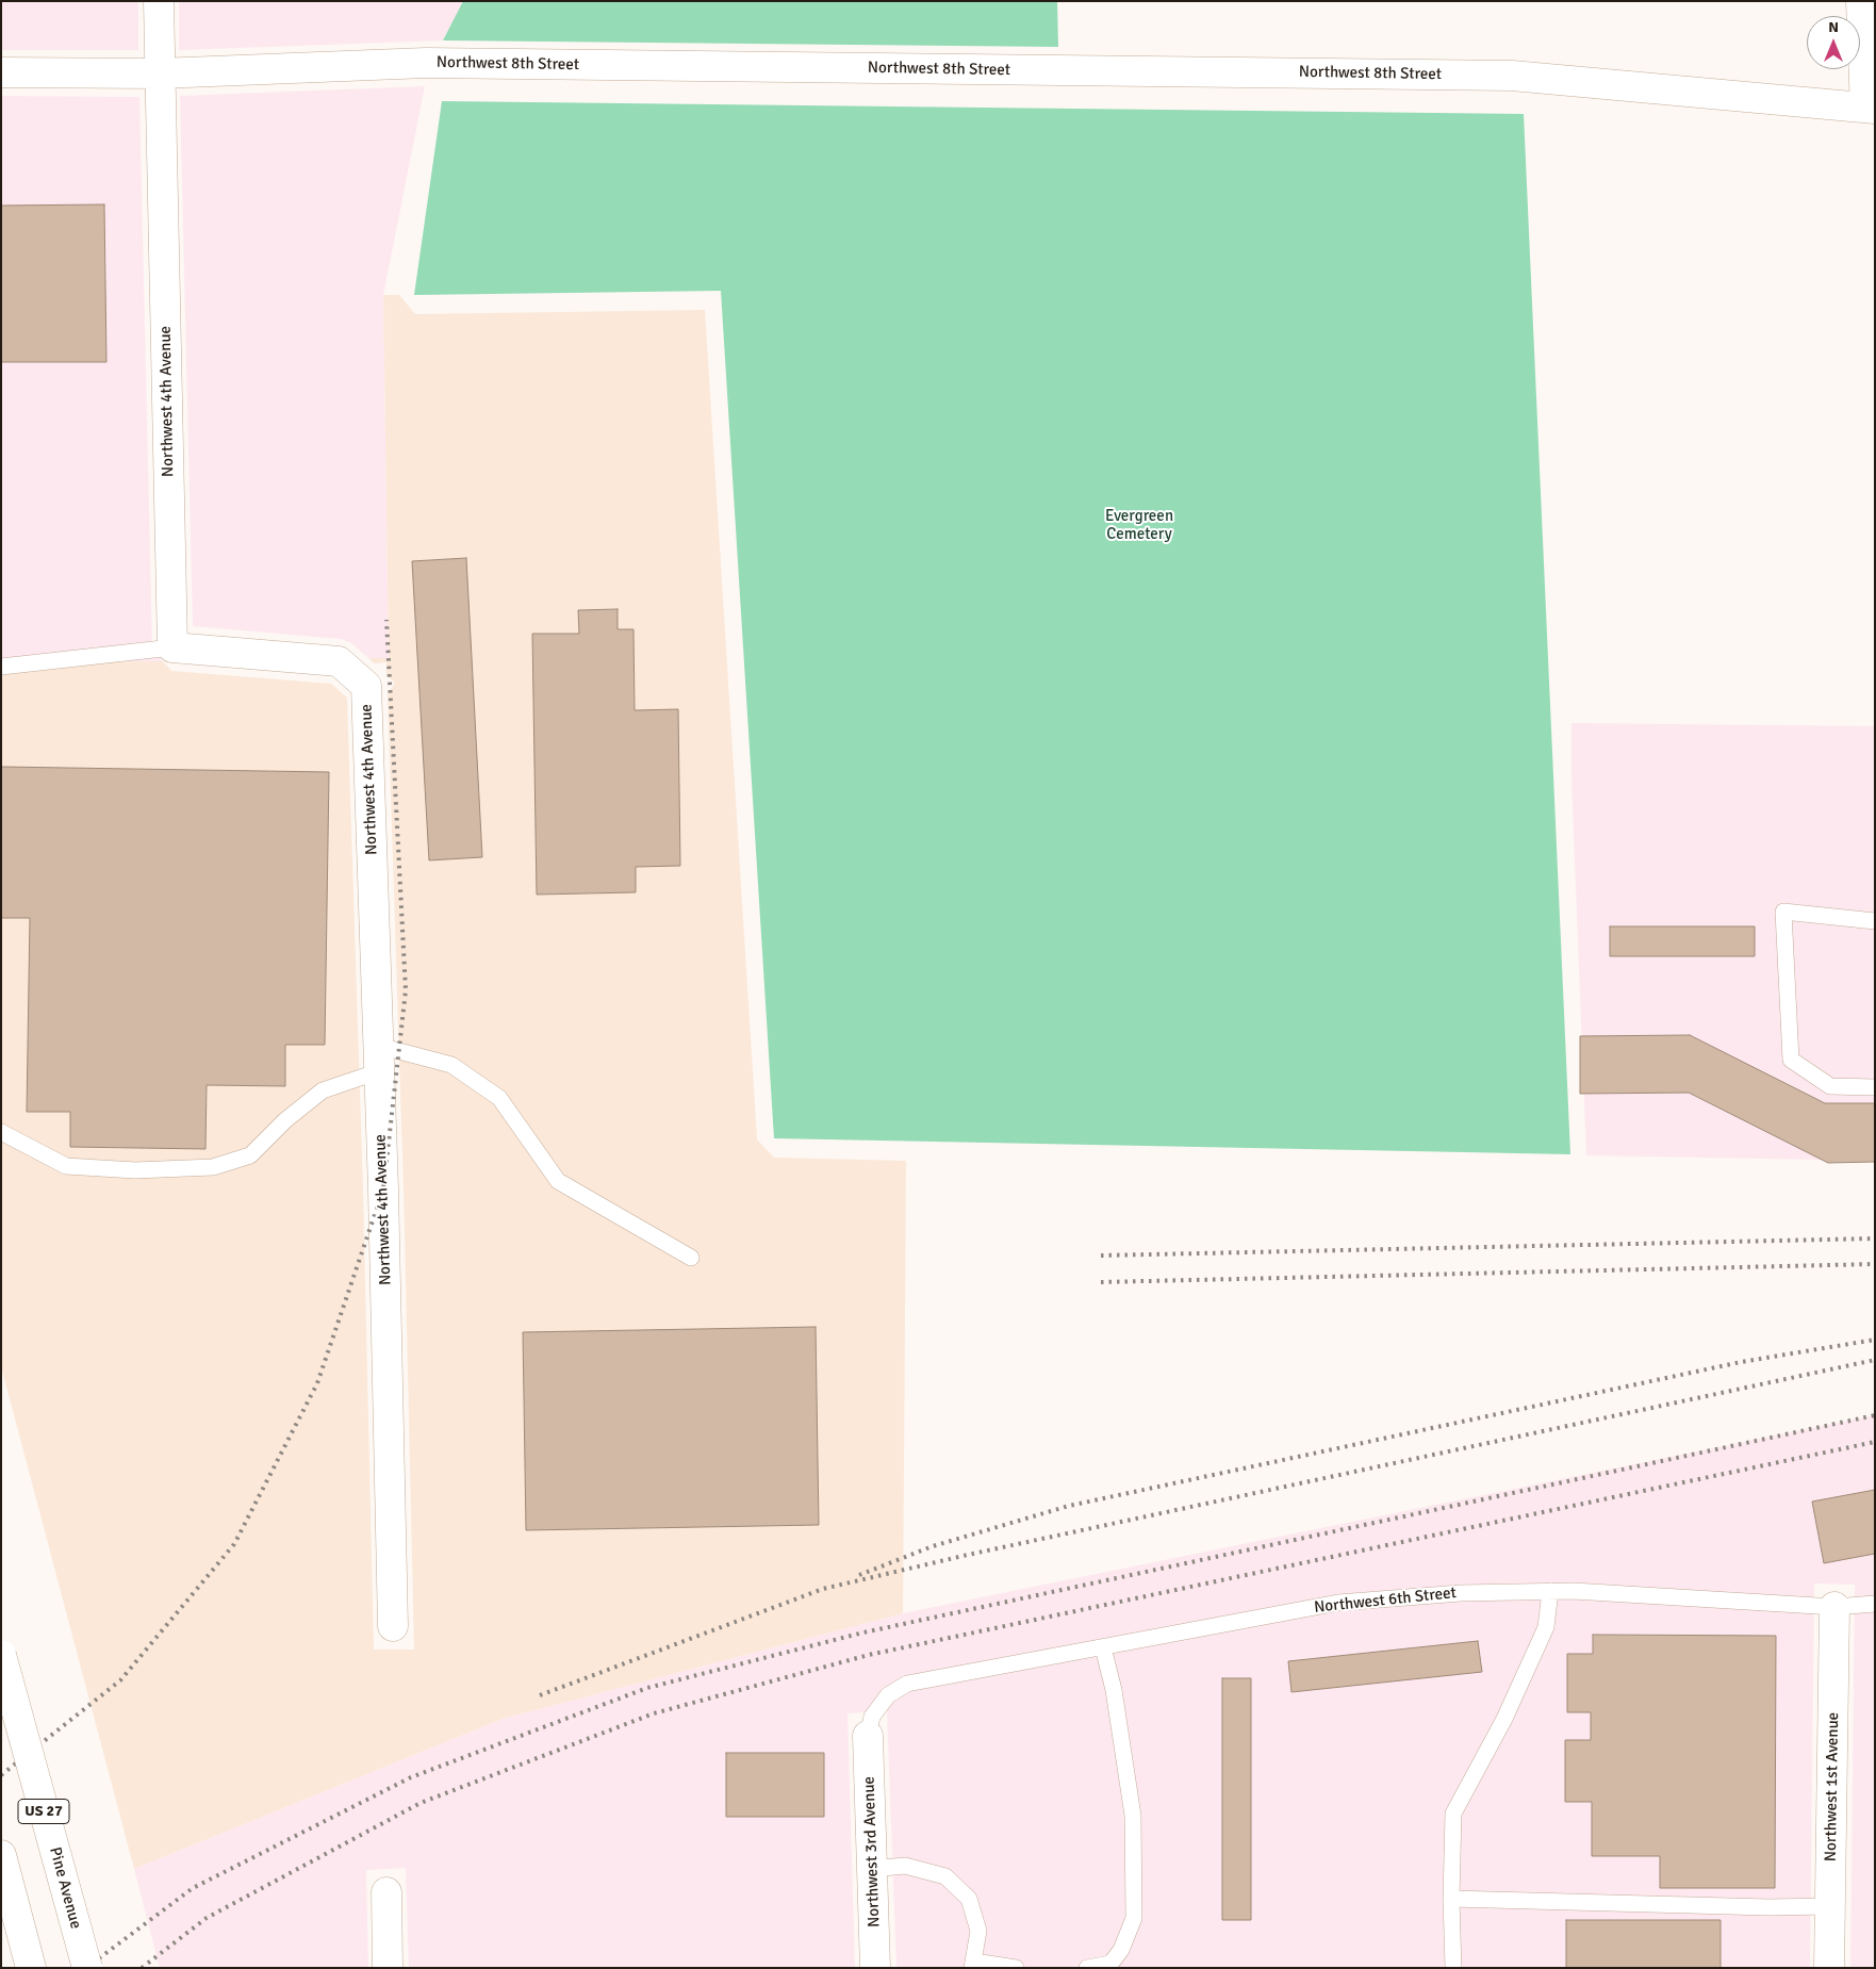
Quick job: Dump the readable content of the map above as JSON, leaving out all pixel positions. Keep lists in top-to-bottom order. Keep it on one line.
{"streets":{"main road":["Northwest 8th Street","Northwest 4th Avenue","Northwest 1st Avenue","US 27","Northwest 3rd Avenue","Pine Avenue"],"lane":["Northwest 6th Street"]},"crossings":[["Northwest 8th Street","Northwest 4th Avenue"],["Northwest 6th Street","Northwest 1st Avenue"],["Northwest 6th Street","Northwest 3rd Avenue"]],"parks":["Evergreen Cemetery"],"north":"top"}
